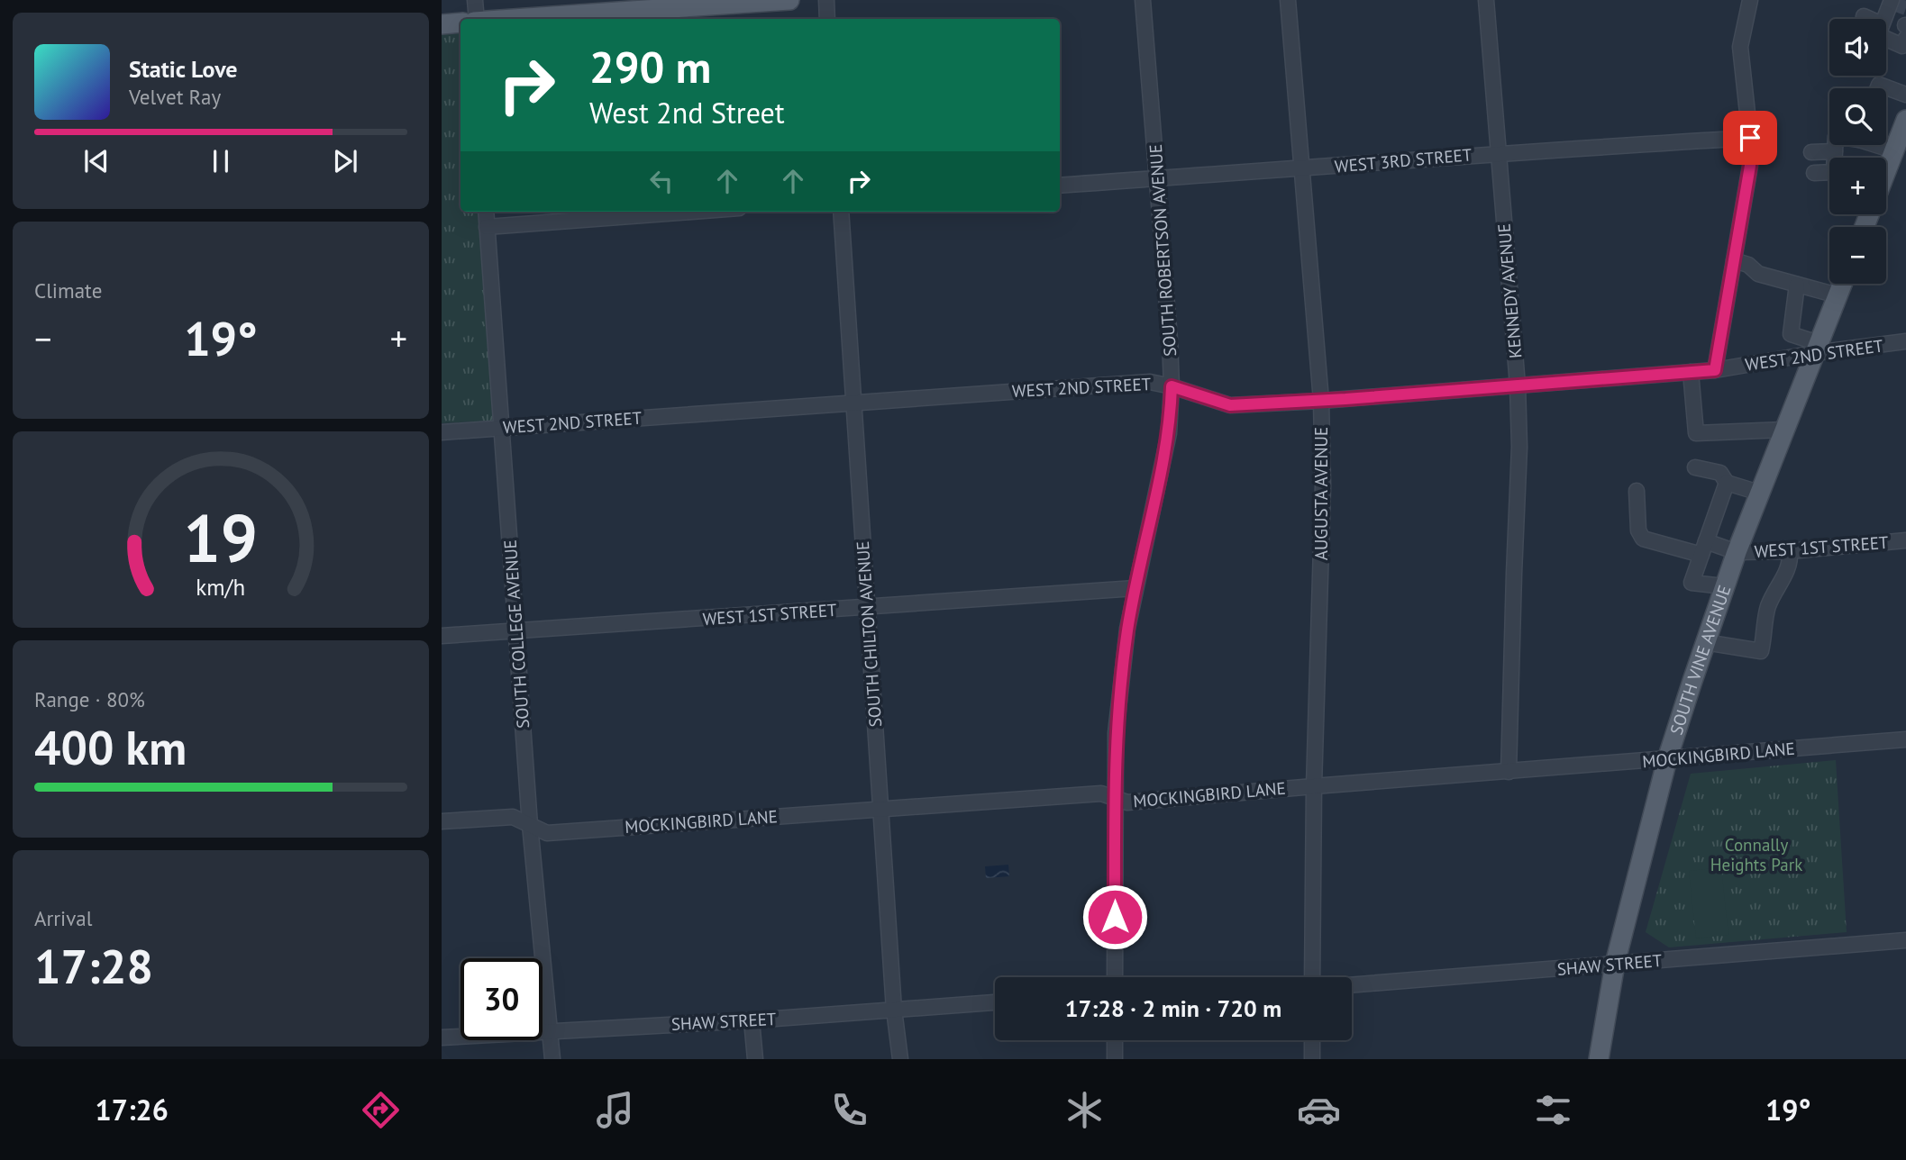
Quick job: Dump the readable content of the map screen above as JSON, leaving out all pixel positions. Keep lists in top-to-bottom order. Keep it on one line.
{"streets":{"main road":["SOUTH VINE AVENUE"],"street":["WEST 3RD STREET","SOUTH ROBERTSON AVENUE","KENNEDY AVENUE","WEST 2ND STREET","AUGUSTA AVENUE","WEST 1ST STREET","SOUTH COLLEGE AVENUE","SOUTH CHILTON AVENUE","MOCKINGBIRD LANE","SHAW STREET"]},"crossings":[["WEST 3RD STREET","SOUTH ROBERTSON AVENUE"],["WEST 3RD STREET","KENNEDY AVENUE"],["WEST 3RD STREET","AUGUSTA AVENUE"],["SOUTH ROBERTSON AVENUE","WEST 2ND STREET"],["SOUTH ROBERTSON AVENUE","WEST 1ST STREET"],["SOUTH ROBERTSON AVENUE","MOCKINGBIRD LANE"],["KENNEDY AVENUE","WEST 2ND STREET"],["KENNEDY AVENUE","MOCKINGBIRD LANE"],["WEST 2ND STREET","AUGUSTA AVENUE"],["WEST 2ND STREET","SOUTH COLLEGE AVENUE"],["WEST 2ND STREET","SOUTH CHILTON AVENUE"],["WEST 2ND STREET","SOUTH VINE AVENUE"],["AUGUSTA AVENUE","MOCKINGBIRD LANE"],["WEST 1ST STREET","SOUTH COLLEGE AVENUE"],["WEST 1ST STREET","SOUTH CHILTON AVENUE"],["WEST 1ST STREET","SOUTH VINE AVENUE"],["SOUTH COLLEGE AVENUE","MOCKINGBIRD LANE"],["SOUTH COLLEGE AVENUE","SHAW STREET"],["SOUTH CHILTON AVENUE","MOCKINGBIRD LANE"],["SOUTH CHILTON AVENUE","SHAW STREET"],["SOUTH VINE AVENUE","MOCKINGBIRD LANE"],["SOUTH VINE AVENUE","SHAW STREET"]],"parks":["Connally Heights Park"],"page":{"map_buttons":["+","−"],"turn":["290 m","West 2nd Street"],"song":["Static Love","Velvet Ray"],"tile":["Climate",["Range · 80%","400 km"],["Arrival","17:28"]],"heat":["−","19°","+"],"limit":"30","trip":"17:28 · 2 min · 720 m","tabs":["17:26","19°"],"gauge":["19","km/h"]}}
